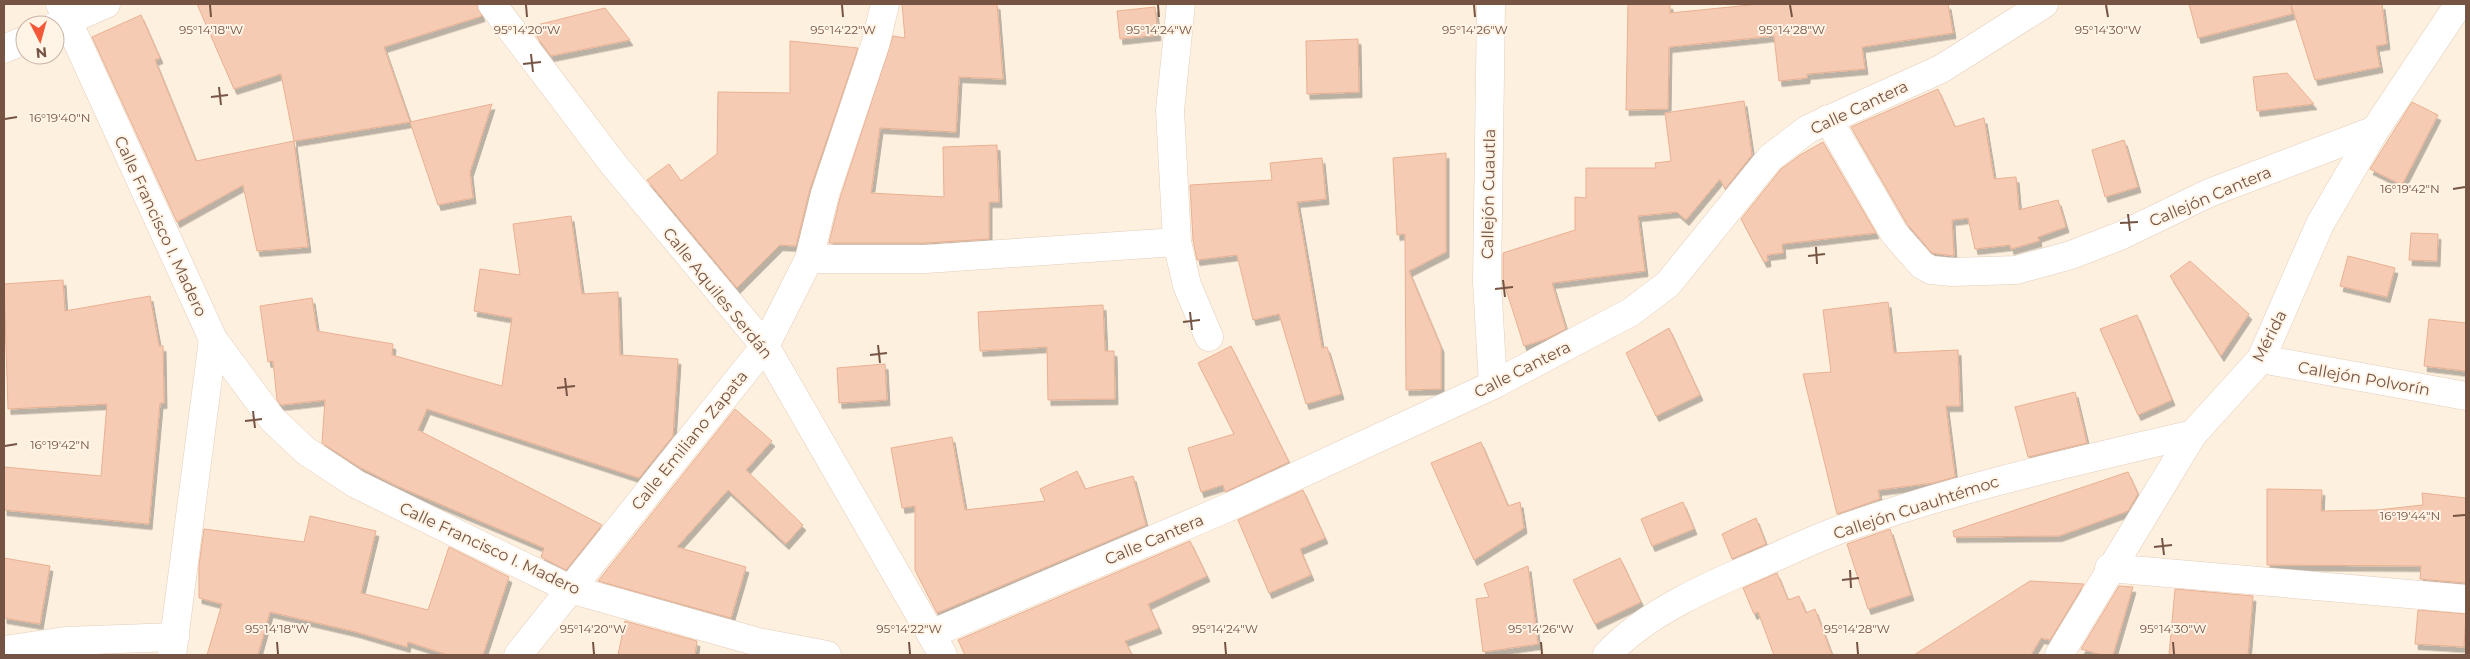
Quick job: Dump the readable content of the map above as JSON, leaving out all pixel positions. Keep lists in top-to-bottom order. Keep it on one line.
{"streets":{"street":["Calle Cantera","Callejón Cuautla","Callejón Cantera","Calle Francisco I. Madero","Calle Aquiles Serdán","Mérida","Callejón Polvorín","Calle Emiliano Zapata","Callejón Cuauhtémoc"]},"crossings":[["Calle Cantera","Callejón Cuautla"],["Calle Cantera","Callejón Cantera"],["Calle Cantera","Calle Aquiles Serdán"],["Callejón Cantera","Mérida"],["Calle Francisco I. Madero","Calle Emiliano Zapata"],["Calle Aquiles Serdán","Calle Emiliano Zapata"],["Mérida","Callejón Polvorín"],["Mérida","Callejón Cuauhtémoc"]],"north":"bottom","coordinates":["95°14'18\"W","95°14'20\"W","95°14'22\"W","95°14'24\"W","95°14'26\"W","95°14'28\"W","95°14'30\"W","16°19'40\"N","16°19'42\"N","16°19'44\"N"]}
